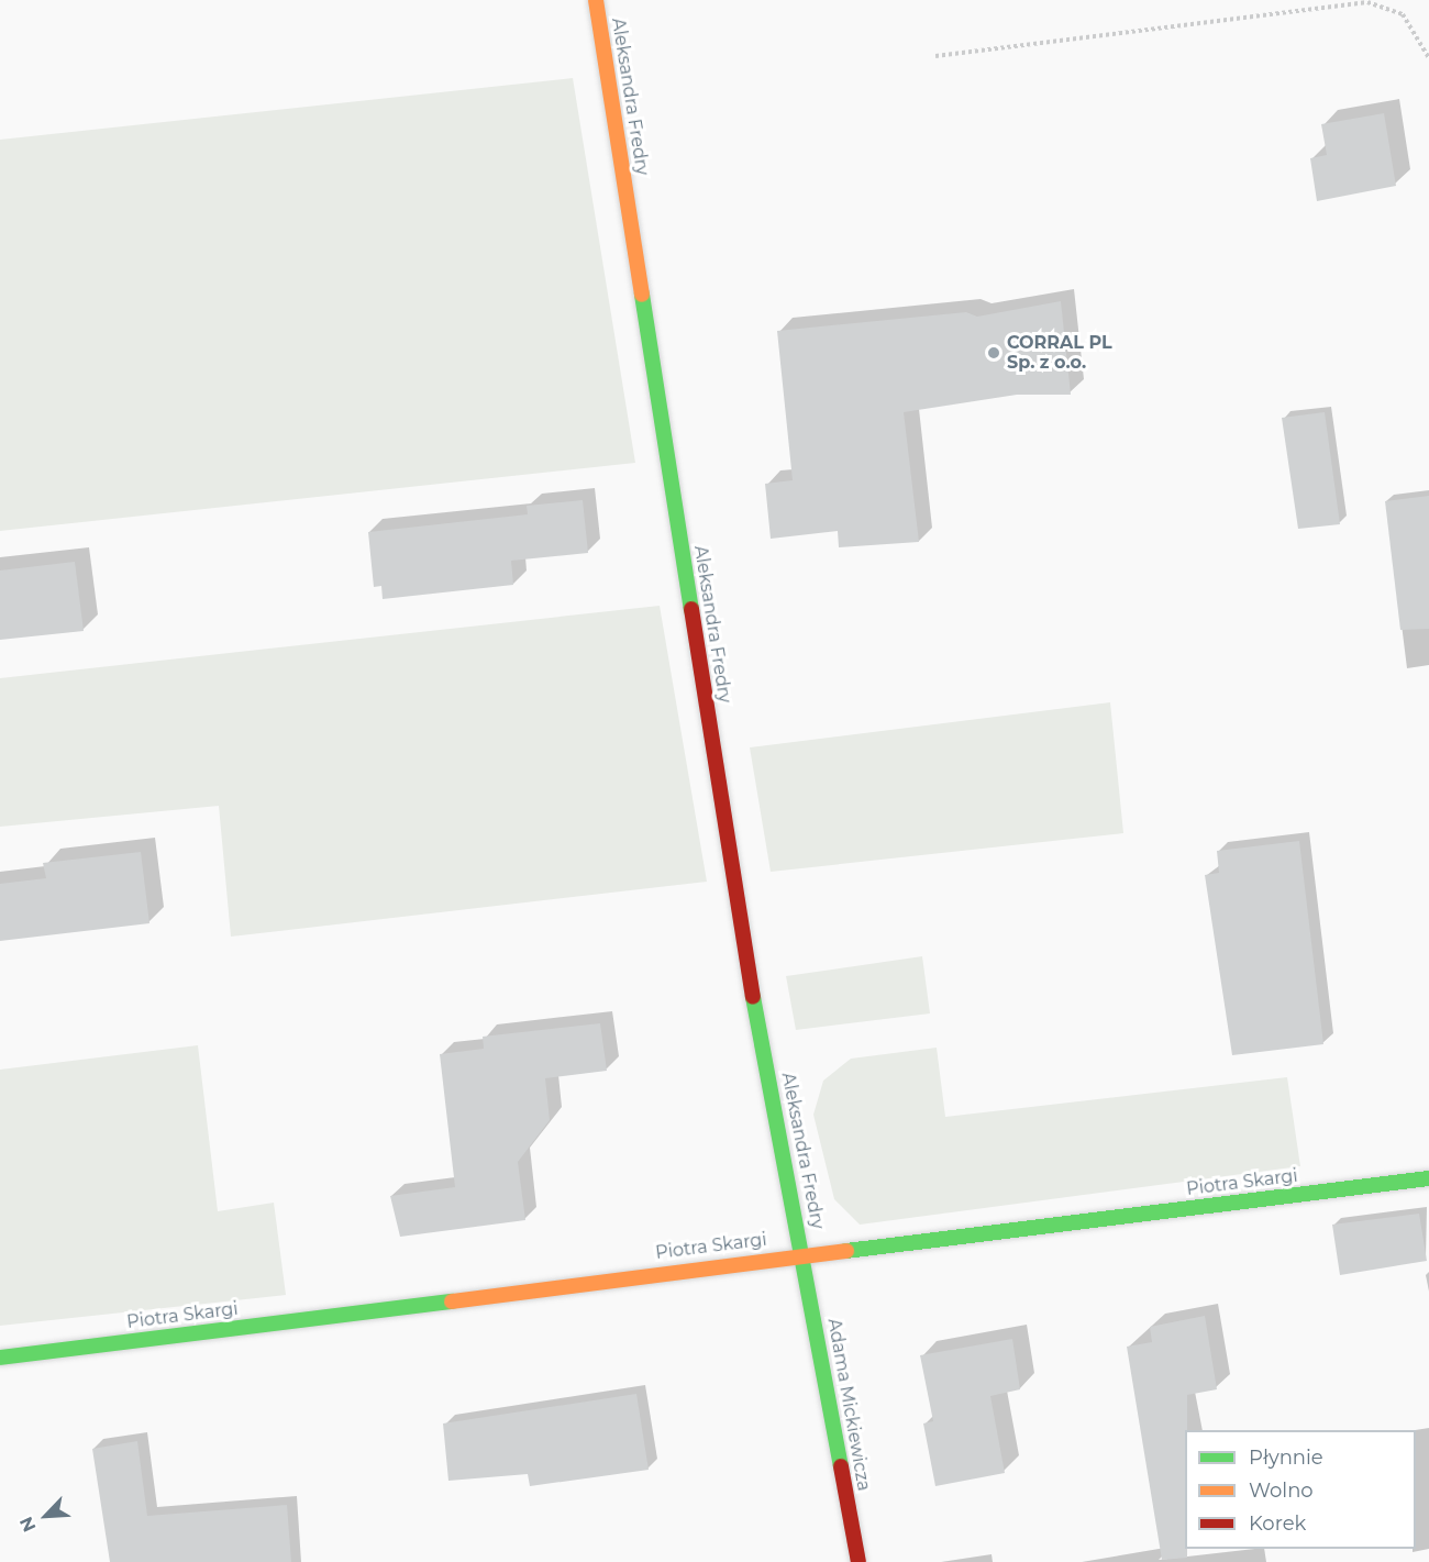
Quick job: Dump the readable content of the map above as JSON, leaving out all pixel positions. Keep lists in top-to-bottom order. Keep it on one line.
{"streets":{"street":["Aleksandra Fredry","Piotra Skargi","Adama Mickiewicza"]},"crossings":[["Aleksandra Fredry","Piotra Skargi"],["Aleksandra Fredry","Adama Mickiewicza"],["Piotra Skargi","Adama Mickiewicza"]],"places":["CORRAL PL Sp. z o.o."],"legend":["Płynnie","Wolno","Korek"],"north":"bottom left"}
